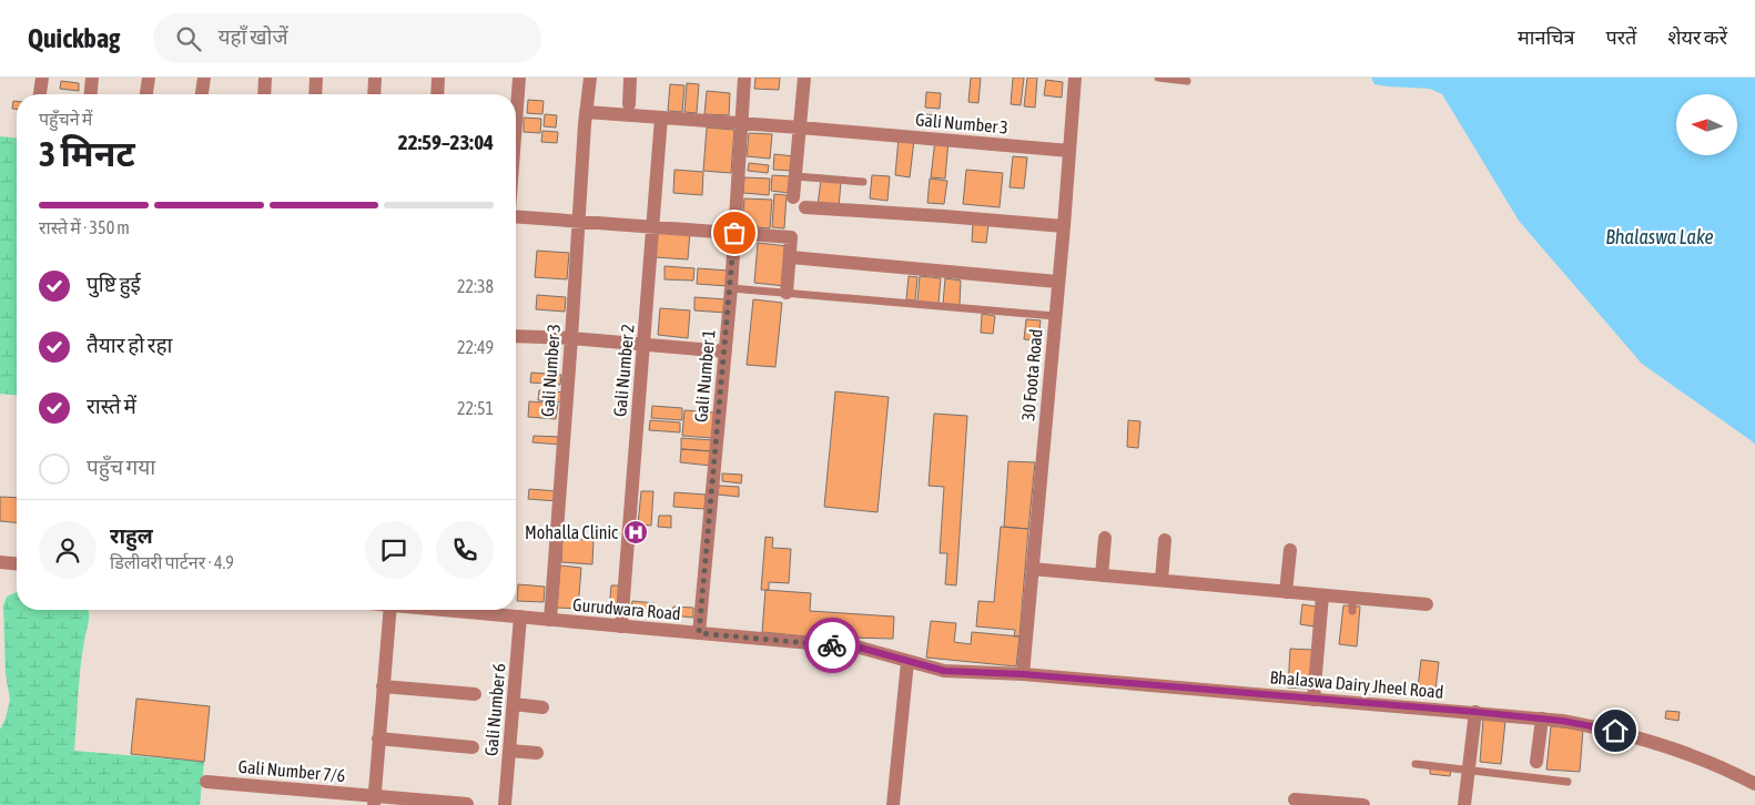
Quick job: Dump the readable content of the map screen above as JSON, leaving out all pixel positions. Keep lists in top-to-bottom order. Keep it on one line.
{"streets":{"street":["Gali Number 3","Gali Number 2","30 Foota Road","Gali Number 1","Gurudwara Road","Bhalaswa Dairy Jheel Road","Gali Number 6","Gali Number 7/6"]},"crossings":[["Gali Number 3","Gali Number 2"],["Gali Number 3","30 Foota Road"],["Gali Number 3","Gali Number 1"],["Gali Number 3","Gurudwara Road"],["Gali Number 2","Gurudwara Road"],["30 Foota Road","Bhalaswa Dairy Jheel Road"],["Gali Number 1","Gurudwara Road"],["Gurudwara Road","Bhalaswa Dairy Jheel Road"],["Gurudwara Road","Gali Number 6"]],"water":["Bhalaswa Lake"],"places":{"hospital":["Mohalla Clinic"]},"north":"left","page":{"header":"Quickbag","search":"यहाँ खोजें","nav":["मानचित्र","परतें","शेयर करें"],"heading":["3 मिनट","पहुँचने में","22:59–23:04"],"panel":["राहुल","डिलीवरी पार्टनर · 4.9"],"bar":"रास्ते में · 350 m","list":[["पुष्टि हुई","22:38"],["तैयार हो रहा","22:49"],["रास्ते में","22:51"],"पहुँच गया"]}}
